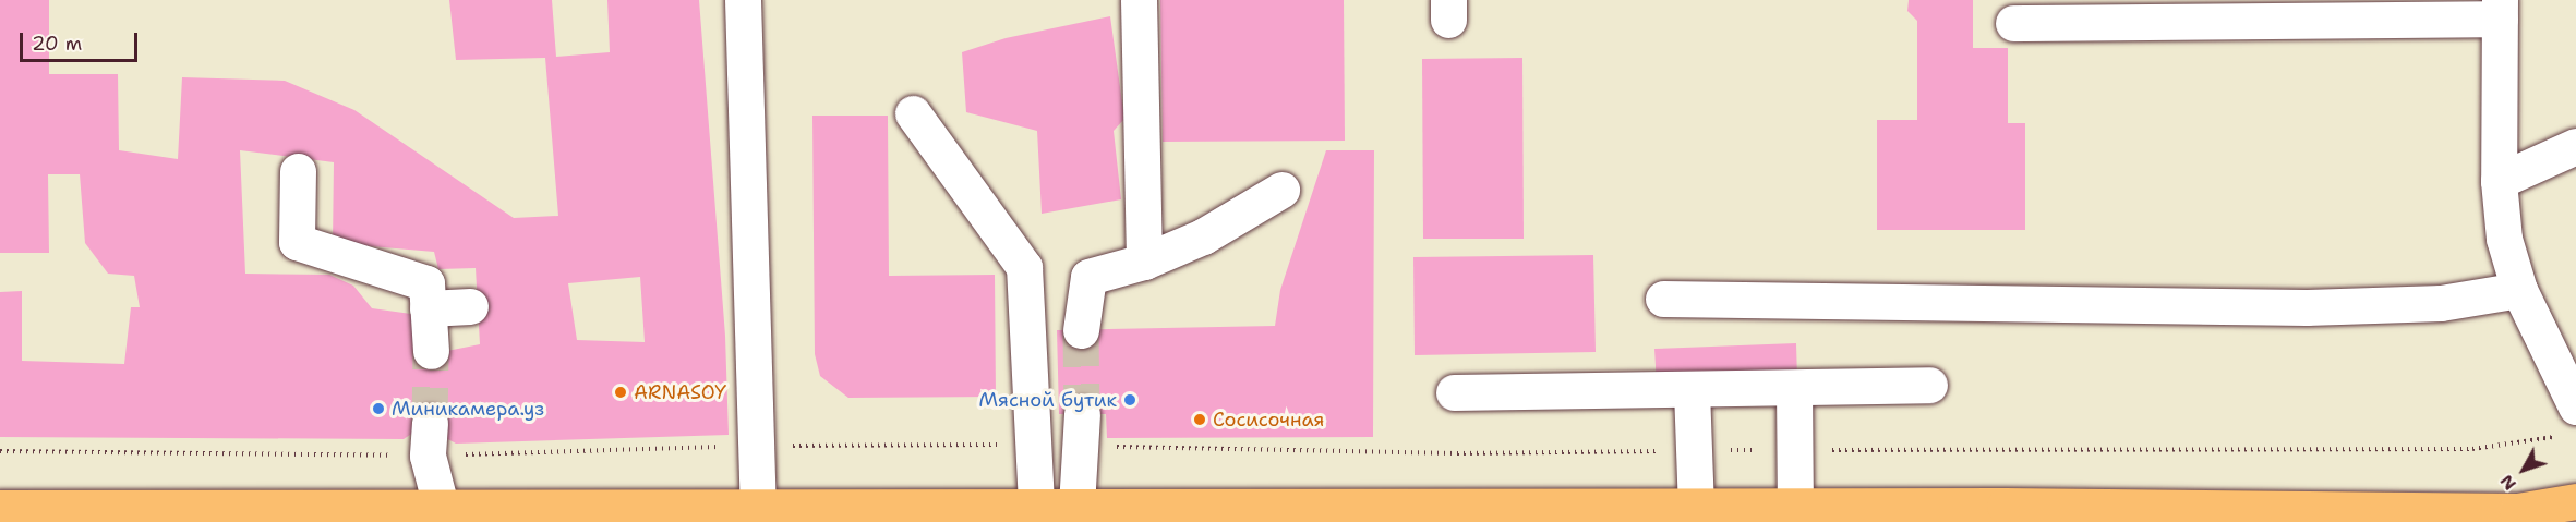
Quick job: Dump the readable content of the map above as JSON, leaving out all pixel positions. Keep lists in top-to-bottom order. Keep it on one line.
{"places":["ARNASOY","Мясной бутик","Миникамера.уз","Сосисочная"],"scale_bar":"20 m","north":"bottom left"}
